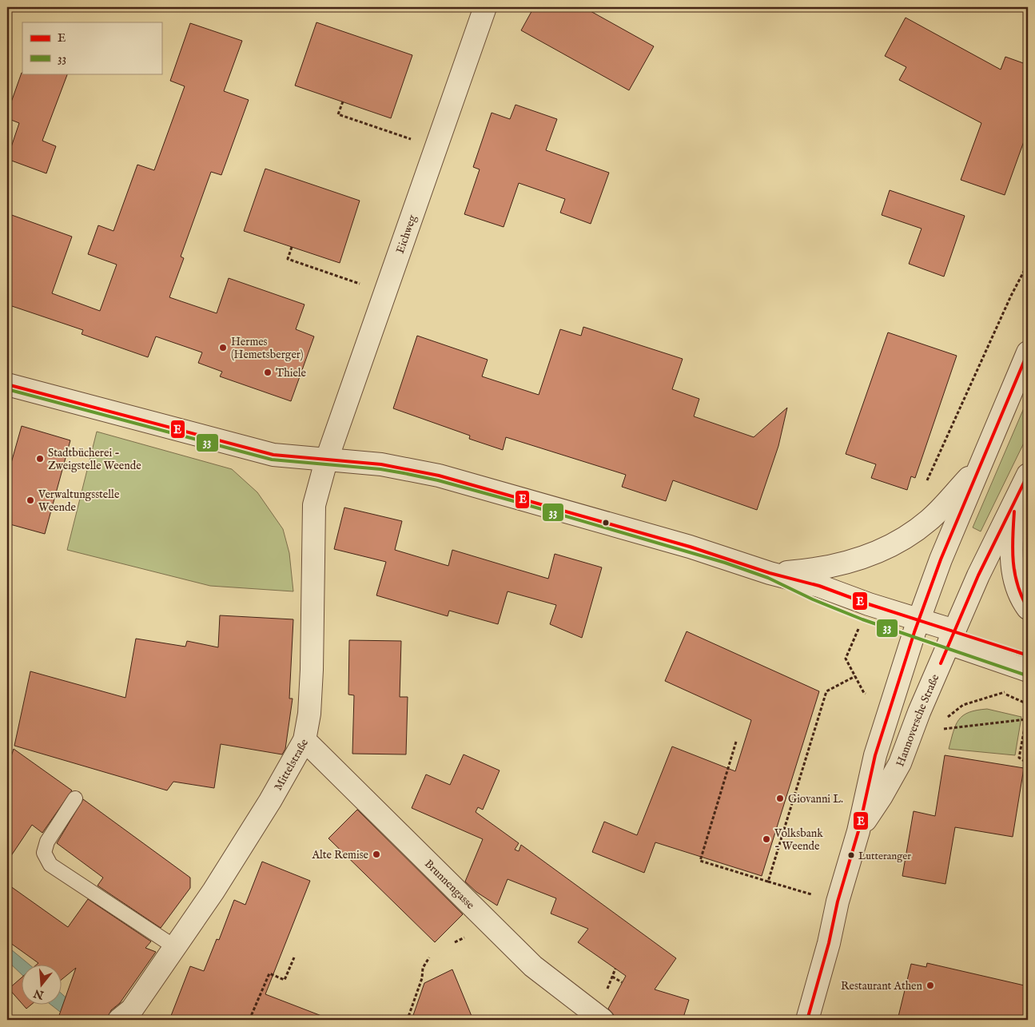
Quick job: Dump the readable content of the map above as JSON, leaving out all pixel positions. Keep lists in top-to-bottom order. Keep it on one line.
{"streets":{"street":["Eichweg","Hannoversche Straße","Mittelstraße","Brunnengasse"]},"crossings":[["Eichweg","Mittelstraße"],["Mittelstraße","Brunnengasse"]],"places":["Hermes (Hemetsberger)","Thiele","Stadtbücherei - Zweigstelle Weende","Verwaltungsstelle Weende","Giovanni L.","Volksbank - Weende","Alte Remise","Lutteranger","Restaurant Athen"],"lines":["transit line E","transit line 33"],"legend":["E","33"],"north":"bottom"}
